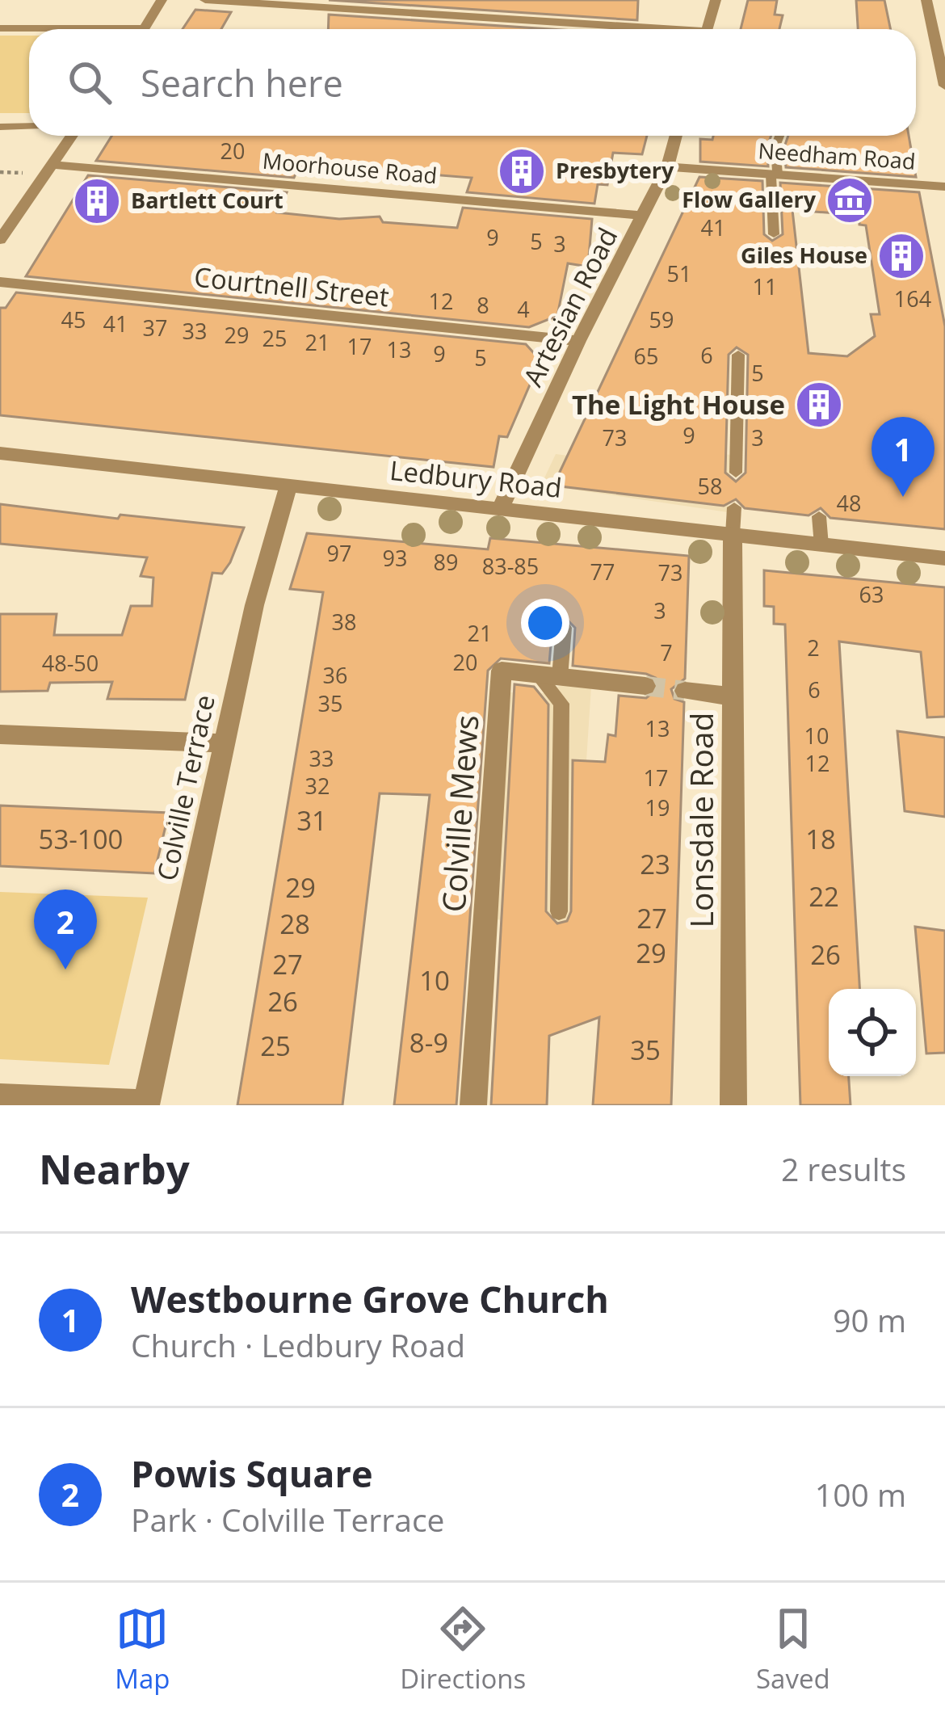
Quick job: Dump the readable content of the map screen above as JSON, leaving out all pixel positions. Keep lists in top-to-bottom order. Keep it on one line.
{"streets":{"street":["Needham Road","Moorhouse Road","Courtnell Street","Artesian Road","Ledbury Road","Colville Terrace","Colville Mews","Lonsdale Road"]},"crossings":[["Needham Road","Artesian Road"],["Moorhouse Road","Artesian Road"],["Courtnell Street","Artesian Road"],["Artesian Road","Ledbury Road"],["Ledbury Road","Colville Terrace"],["Ledbury Road","Lonsdale Road"]],"places":{"building":["Presbytery","Bartlett Court","Giles House","The Light House"],"museum":["Flow Gallery"]},"house_numbers":["20","41","9","5","3","51","11","164","12","8","4","45","59","41","37","33","29","25","21","17","13","9","6","65","5","5","9","73","3","58","48","97","93","89","83-85","77","73","63","3","38","21","2","7","20","48-50","36","6","35","13","10","33","12","17","32","19","31","53-100","18","23","29","22","27","28","29","26","27","10","26","8-9","25","35"],"page":{"search":"Search here","pins":["1","2"],"heading":["Nearby","2 results"],"list":[{"mark":"1","name":"Westbourne Grove Church","note":"Church · Ledbury Road","value":"90 m"},{"mark":"2","name":"Powis Square","note":"Park · Colville Terrace","value":"100 m"}],"nav":["Map","Directions","Saved"]}}
